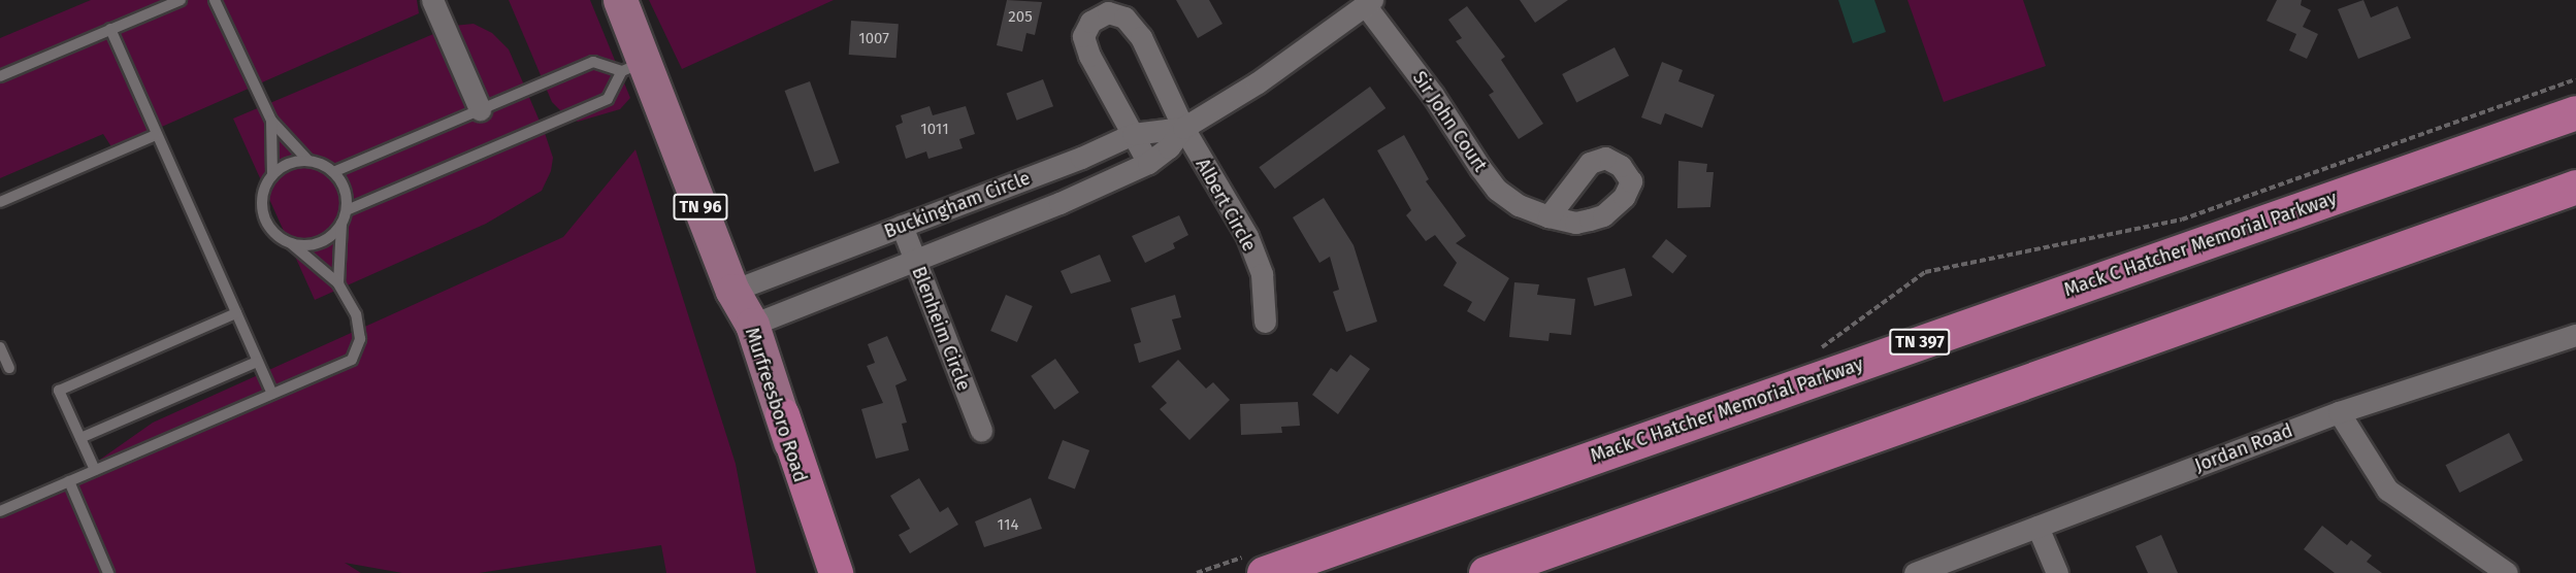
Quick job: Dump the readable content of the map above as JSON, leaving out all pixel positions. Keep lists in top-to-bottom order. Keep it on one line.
{"streets":{"highway":["Mack C Hatcher Memorial Parkway","TN 397"],"main road":["TN 96","Murfreesboro Road"],"street":["Sir John Court","Buckingham Circle","Albert Circle","Blenheim Circle","Jordan Road"]},"crossings":[["Sir John Court","Buckingham Circle"],["Buckingham Circle","Albert Circle"],["Buckingham Circle","Blenheim Circle"],["Buckingham Circle","Murfreesboro Road"]],"house_numbers":["205","1007","1011","114"]}
